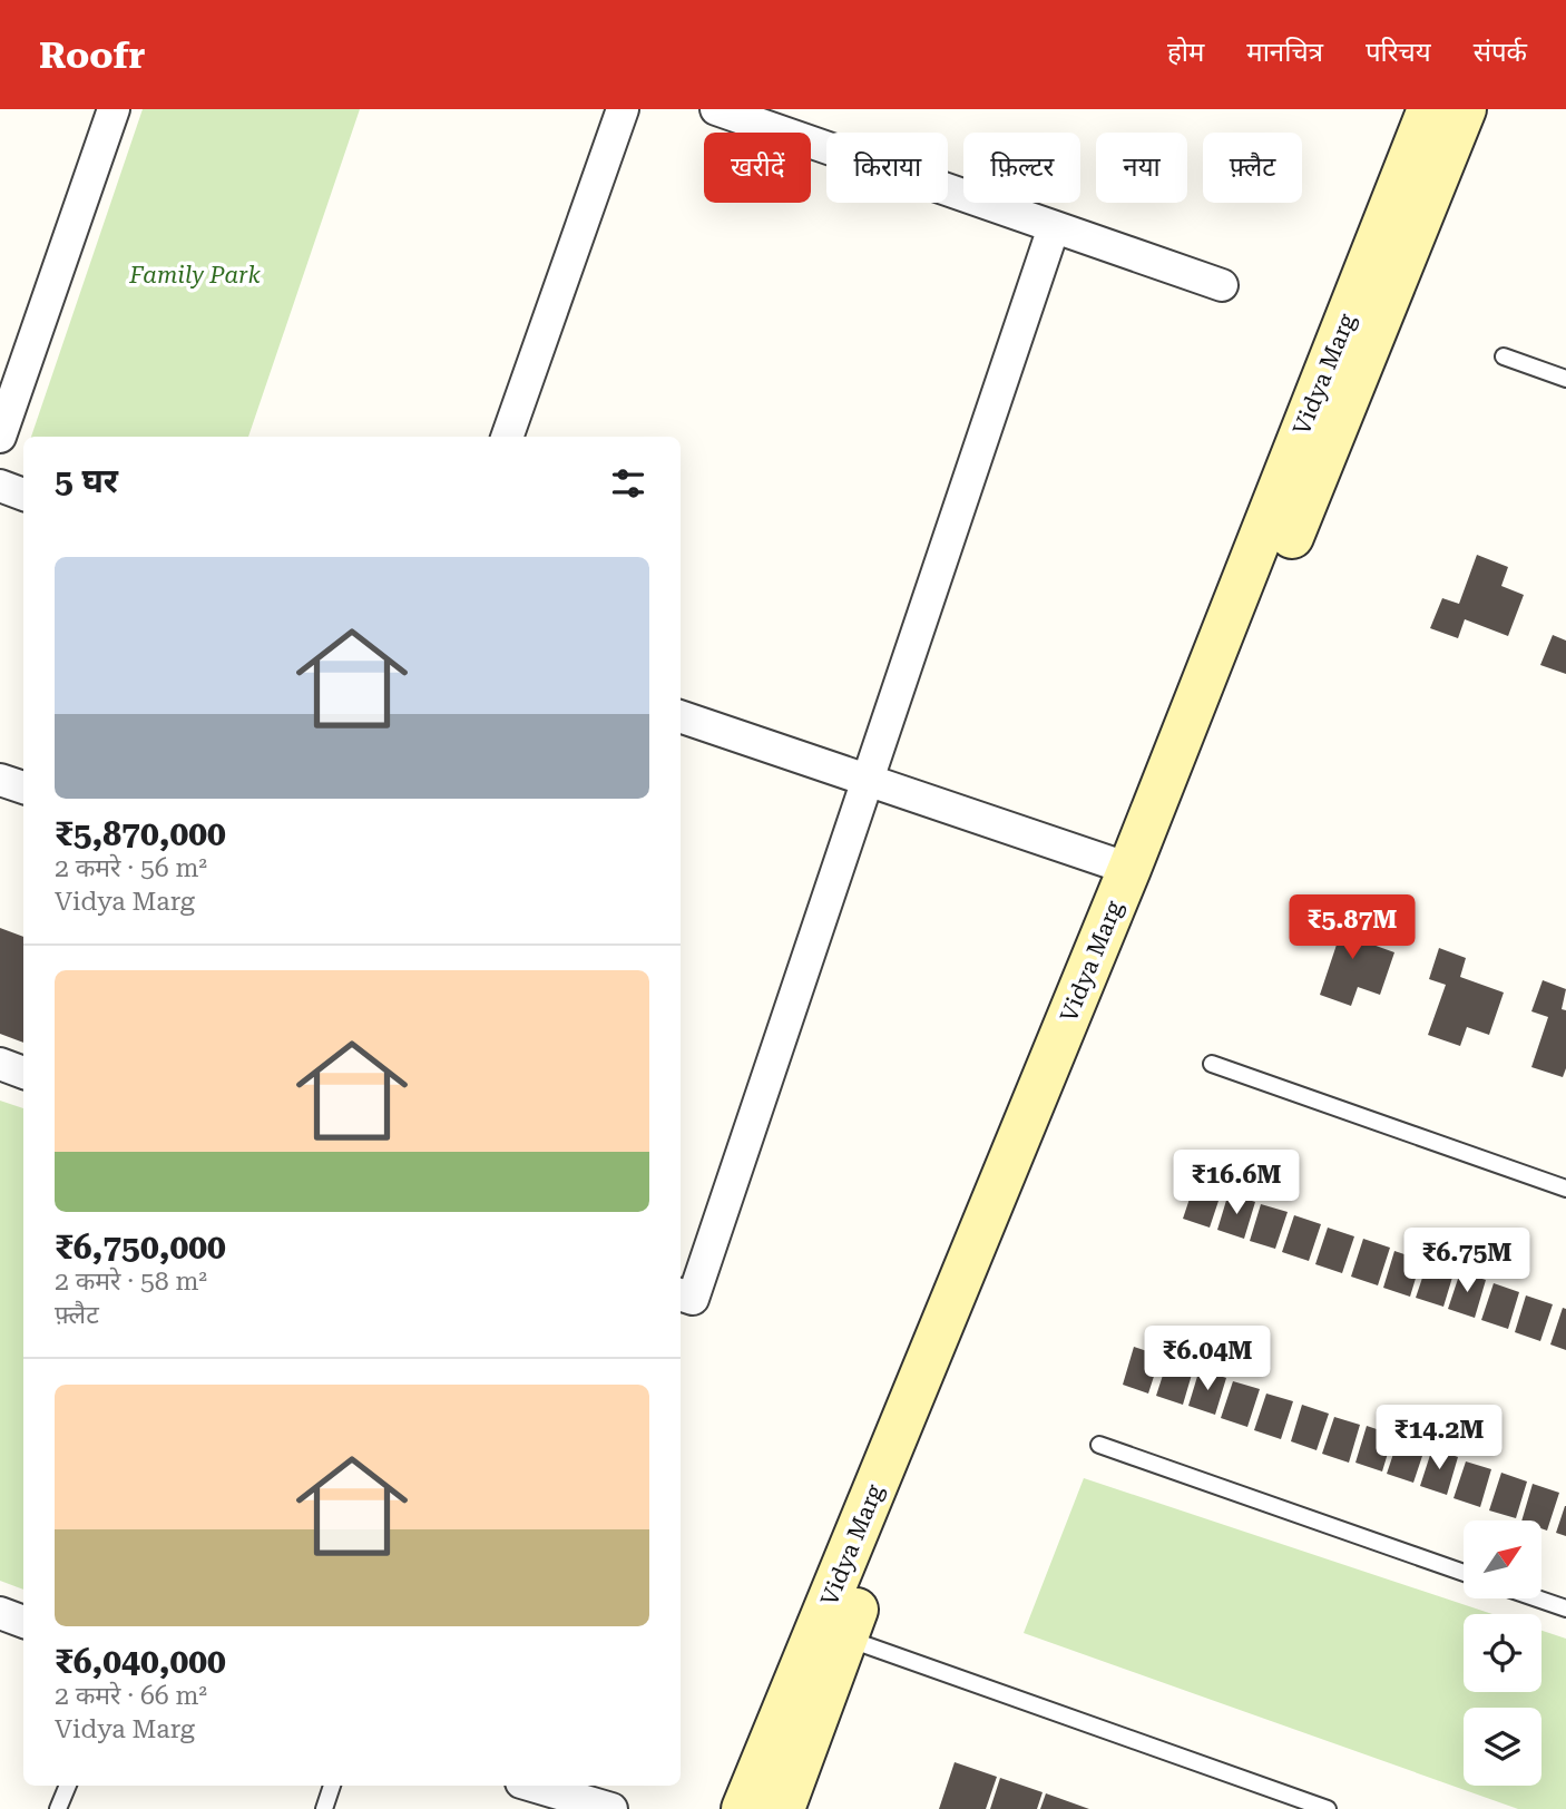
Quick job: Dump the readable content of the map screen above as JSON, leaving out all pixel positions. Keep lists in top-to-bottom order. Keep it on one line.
{"streets":{"main road":["Vidya Marg"]},"parks":["Family Park"],"north":"top right","page":{"header":"Roofr","nav":["होम","मानचित्र","परिचय","संपर्क"],"chip":["खरीदें","किराया","फ़िल्टर","नया","फ़्लैट"],"heading":"5 घर","list":[{"name":"₹5,870,000","note":"2 कमरे · 56 m² · Vidya Marg"},{"name":"₹6,750,000","note":"2 कमरे · 58 m² · फ़्लैट"},{"name":"₹6,040,000","note":"2 कमरे · 66 m² · Vidya Marg"}],"price":["₹5.87M","₹16.6M","₹6.75M","₹6.04M","₹14.2M"]}}
